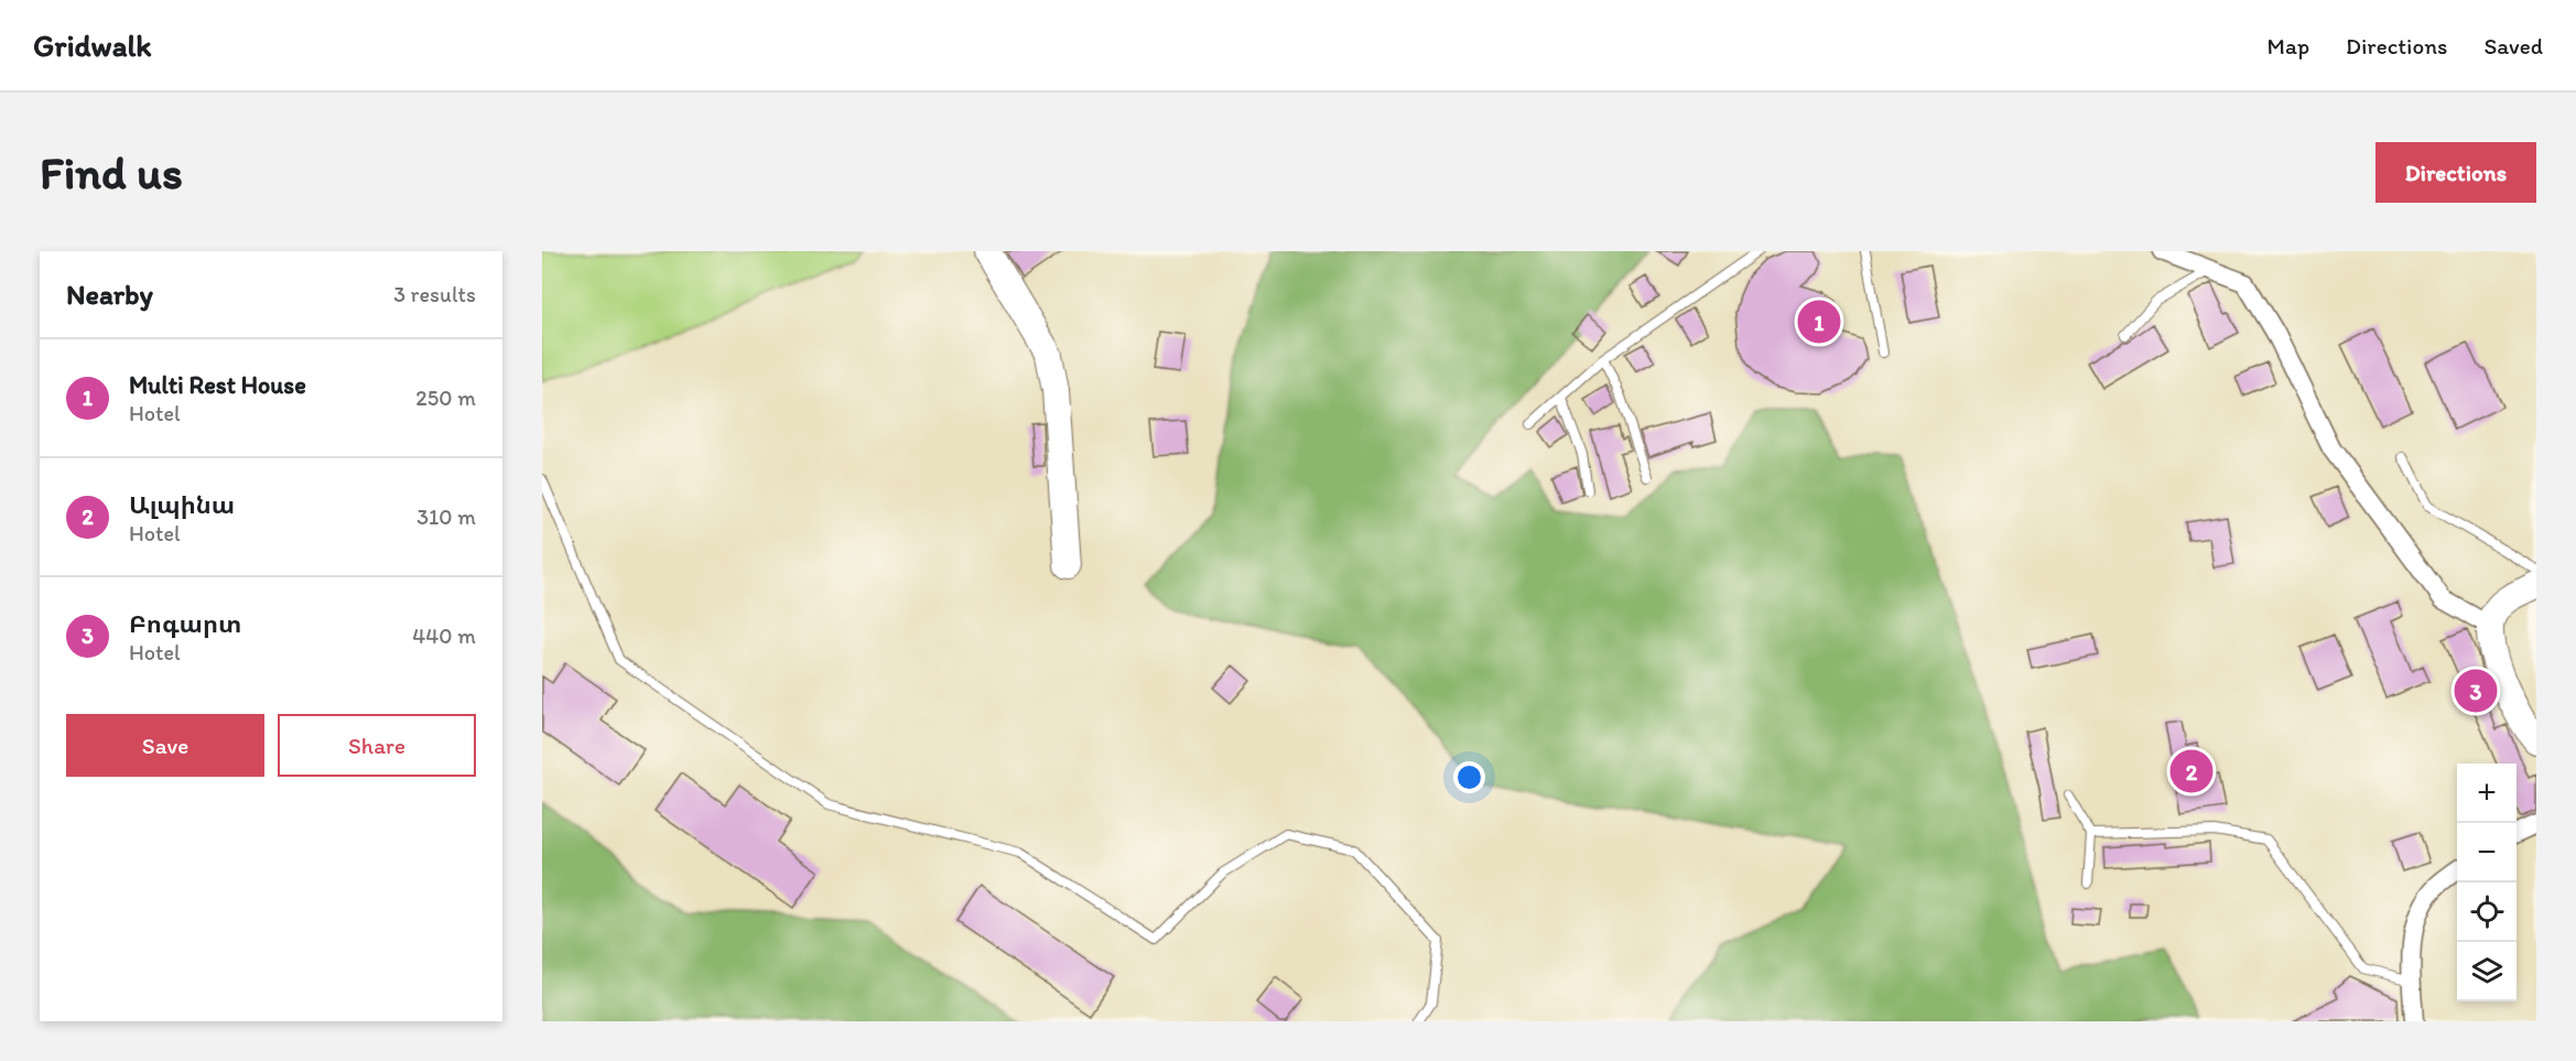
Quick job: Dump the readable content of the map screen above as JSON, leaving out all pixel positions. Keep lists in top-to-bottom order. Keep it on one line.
{"page":{"header":"Gridwalk","nav":["Map","Directions","Saved"],"buttons":["Directions",["Save","Share"]],"title":"Find us","heading":["Nearby","3 results"],"pins":["1","3","2"],"list":[{"mark":"1","name":"Multi Rest House","note":"Hotel","value":"250 m"},{"mark":"2","name":"Ալպինա","note":"Hotel","value":"310 m"},{"mark":"3","name":"Բոգարտ","note":"Hotel","value":"440 m"}],"map_buttons":["+","−"]}}
